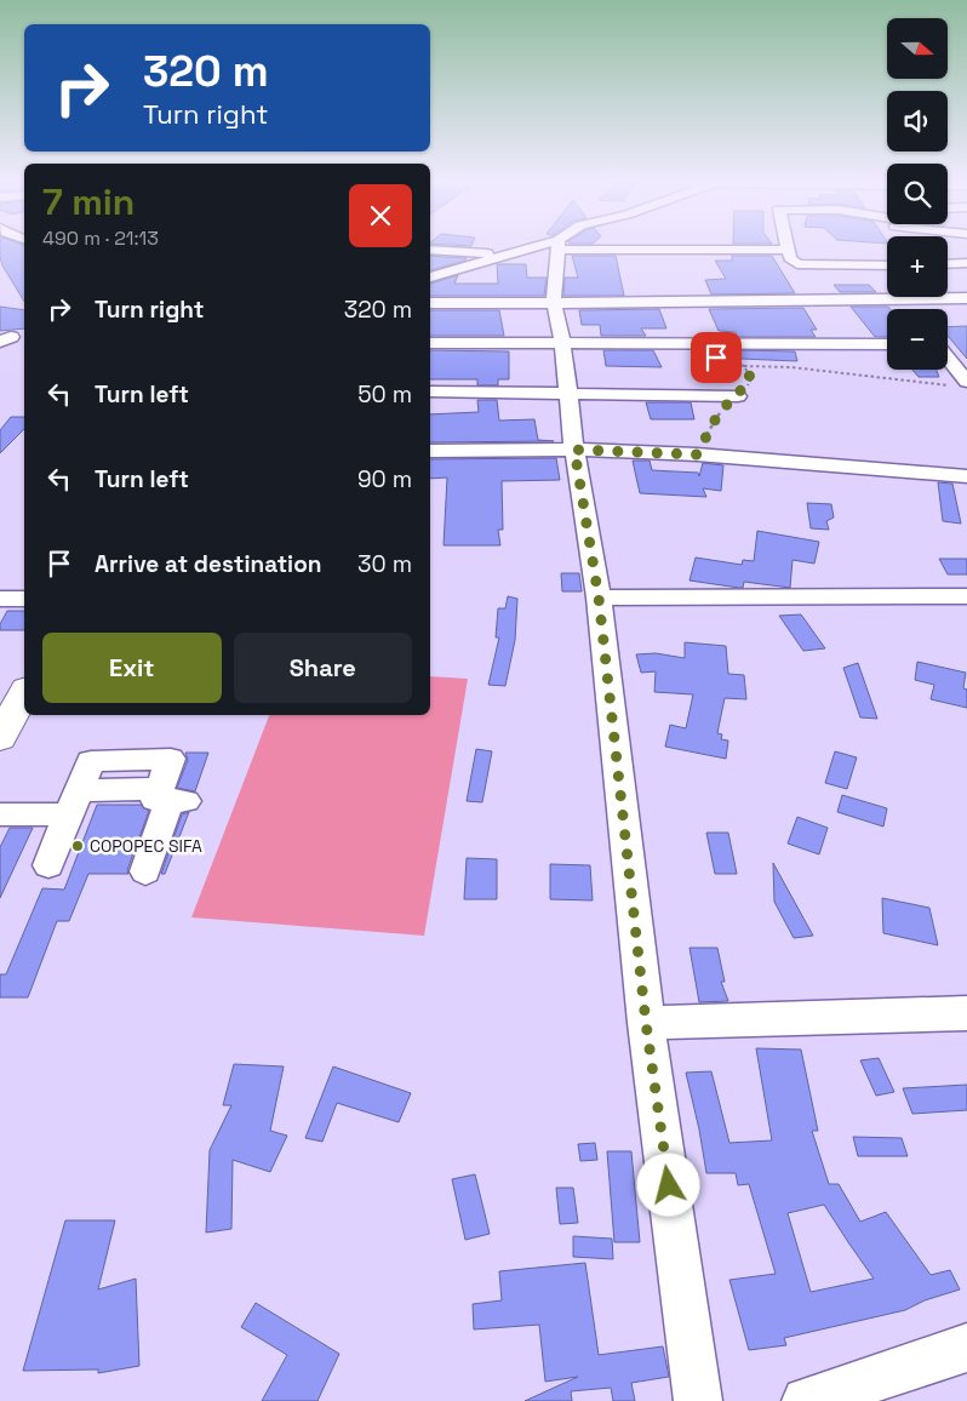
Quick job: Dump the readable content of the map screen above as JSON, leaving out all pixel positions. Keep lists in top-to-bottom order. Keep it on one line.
{"places":["COPOPEC SIFA"],"north":"right","page":{"map_buttons":["+","−"],"turn":["320 m","Turn right"],"heading":["7 min","490 m · 21:13"],"list":[{"name":"Turn right","value":"320 m"},{"name":"Turn left","value":"50 m"},{"name":"Turn left","value":"90 m"},{"name":"Arrive at destination","value":"30 m"}],"buttons":["Exit","Share"]}}
